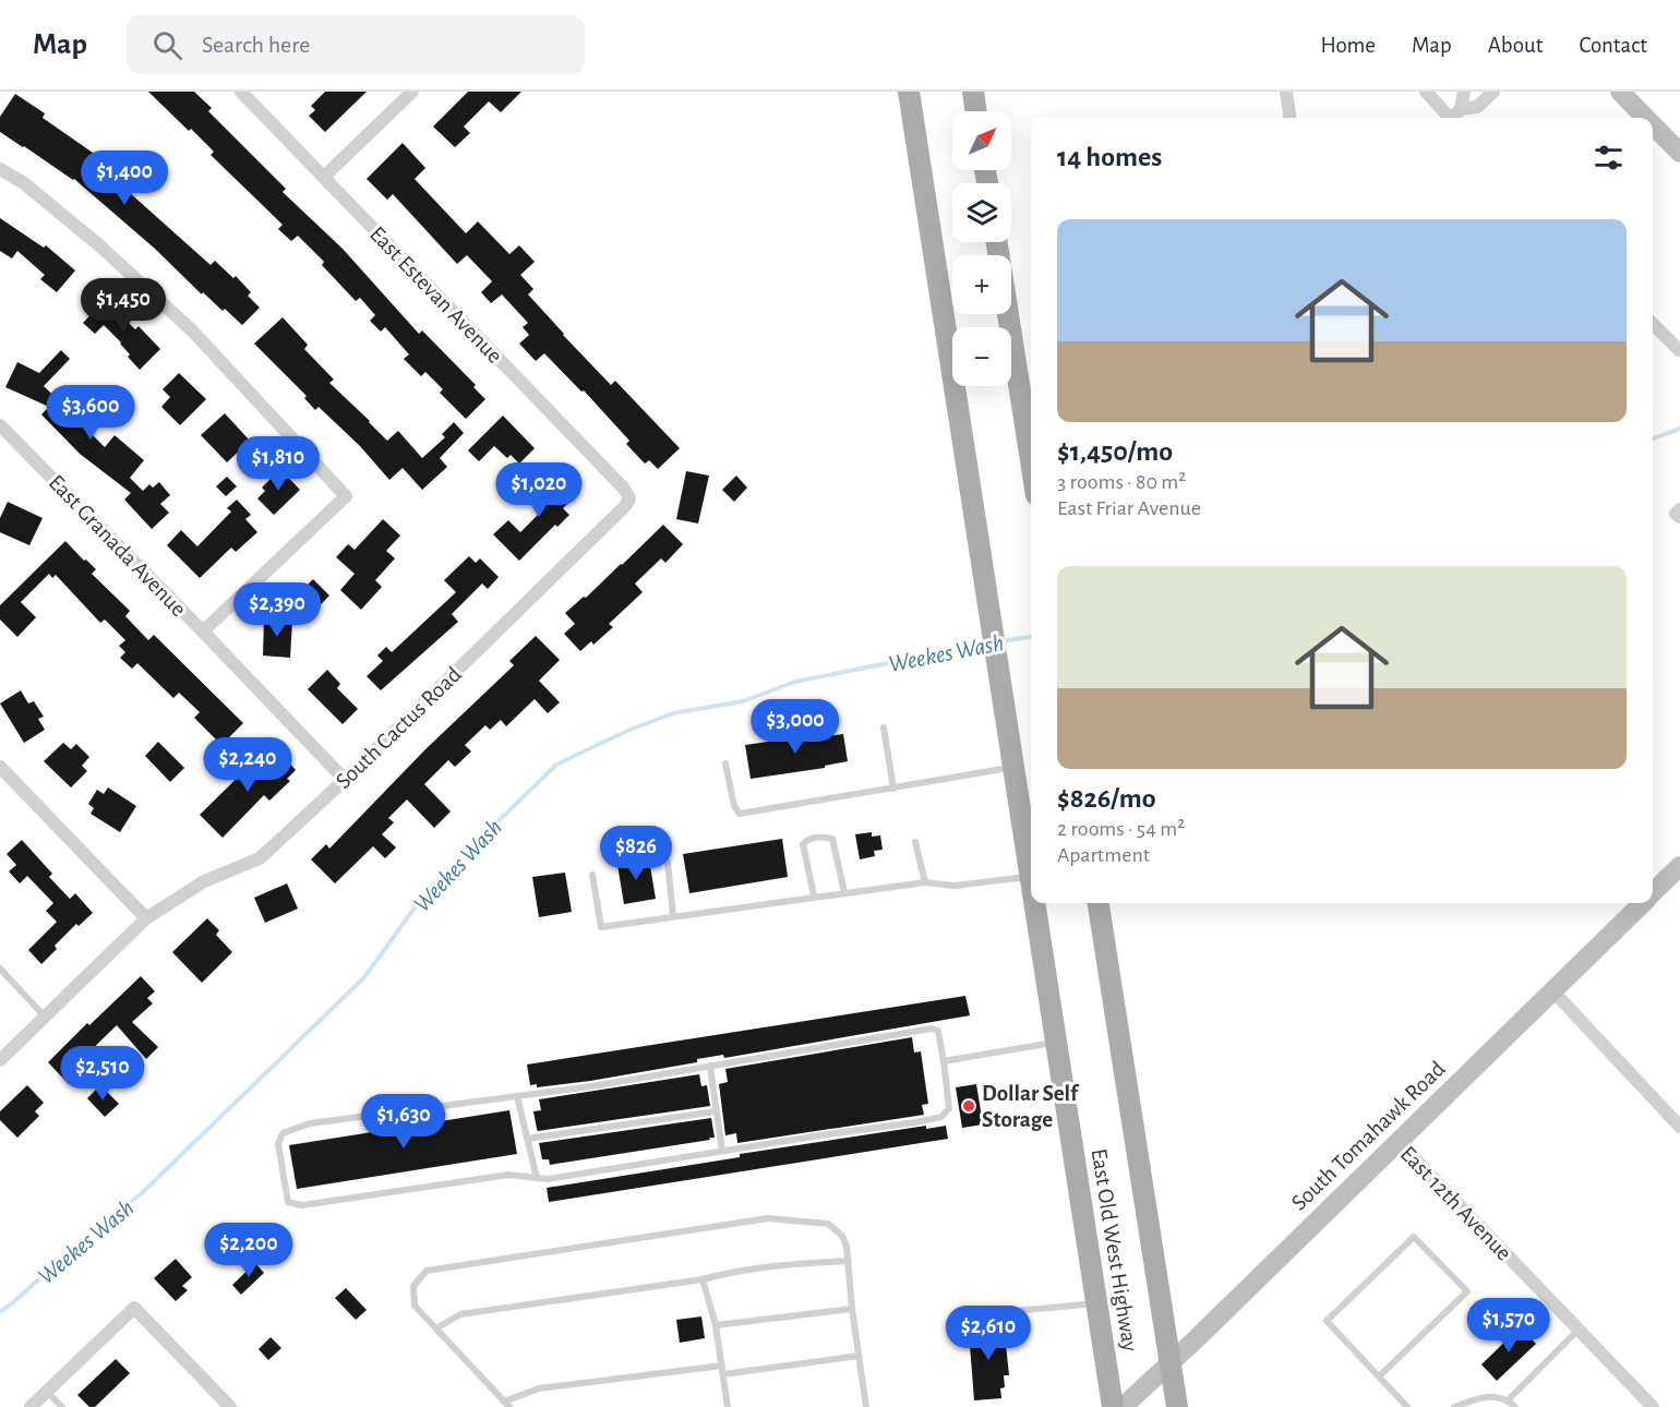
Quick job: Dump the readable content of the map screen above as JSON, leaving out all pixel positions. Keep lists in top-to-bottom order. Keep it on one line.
{"streets":{"main road":["South Tomahawk Road","East Old West Highway"],"street":["East Estevan Avenue","East Granada Avenue","South Cactus Road","East 12th Avenue"]},"crossings":[["East Estevan Avenue","South Cactus Road"],["East Granada Avenue","South Cactus Road"],["South Tomahawk Road","East 12th Avenue"],["South Tomahawk Road","East Old West Highway"]],"water":["Weekes Wash"],"places":["Dollar Self Storage"],"north":"top right","page":{"header":"Map","search":"Search here","nav":["Home","Map","About","Contact"],"map_buttons":["+","−"],"heading":"14 homes","price":["$1,400","$1,450","$3,600","$1,810","$1,020","$2,390","$3,000","$2,240","$826","$2,510","$1,630","$2,200","$1,570","$2,610"],"list":[{"name":"$1,450/mo","note":"3 rooms · 80 m² · East Friar Avenue"},{"name":"$826/mo","note":"2 rooms · 54 m² · Apartment"}]}}
